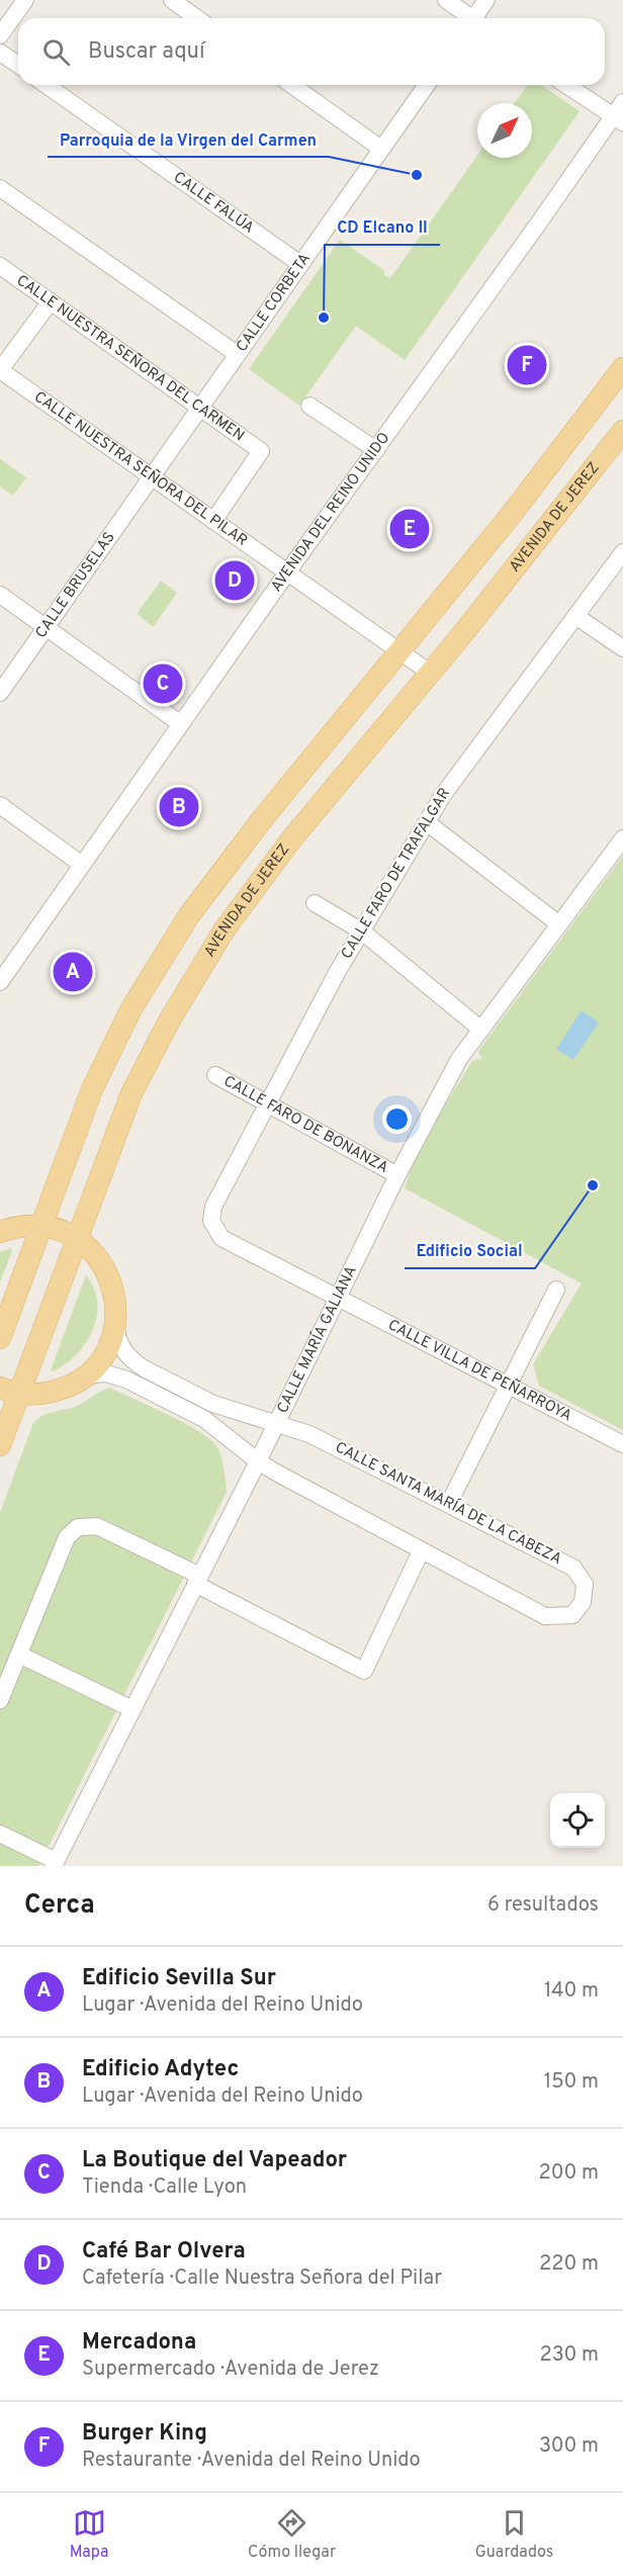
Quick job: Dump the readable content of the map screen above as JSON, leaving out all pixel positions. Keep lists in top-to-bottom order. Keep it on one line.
{"streets":{"main road":["AVENIDA DE JEREZ"],"street":["CALLE FALÚA","CALLE CORBETA","CALLE NUESTRA SEÑORA DEL CARMEN","CALLE NUESTRA SEÑORA DEL PILAR","AVENIDA DEL REINO UNIDO","CALLE BRUSELAS","CALLE FARO DE TRAFALGAR","CALLE FARO DE BONANZA","CALLE MARÍA GALIANA","CALLE VILLA DE PEÑARROYA","CALLE SANTA MARÍA DE LA CABEZA"]},"crossings":[["CALLE FALÚA","CALLE CORBETA"],["CALLE CORBETA","CALLE NUESTRA SEÑORA DEL CARMEN"],["CALLE CORBETA","CALLE NUESTRA SEÑORA DEL PILAR"],["CALLE CORBETA","CALLE BRUSELAS"],["CALLE NUESTRA SEÑORA DEL CARMEN","CALLE NUESTRA SEÑORA DEL PILAR"],["CALLE NUESTRA SEÑORA DEL PILAR","AVENIDA DEL REINO UNIDO"],["CALLE NUESTRA SEÑORA DEL PILAR","AVENIDA DE JEREZ"],["CALLE NUESTRA SEÑORA DEL PILAR","CALLE BRUSELAS"],["CALLE FARO DE TRAFALGAR","CALLE FARO DE BONANZA"],["CALLE FARO DE TRAFALGAR","CALLE VILLA DE PEÑARROYA"],["CALLE FARO DE BONANZA","CALLE MARÍA GALIANA"],["CALLE MARÍA GALIANA","CALLE VILLA DE PEÑARROYA"],["CALLE MARÍA GALIANA","CALLE SANTA MARÍA DE LA CABEZA"]],"places":["Parroquia de la Virgen del Carmen","CD Elcano II","Edificio Social"],"north":"top right","page":{"search":"Buscar aquí","pins":["F","E","D","C","B","A"],"heading":["Cerca","6 resultados"],"list":[{"mark":"A","name":"Edificio Sevilla Sur","note":"Lugar · Avenida del Reino Unido","value":"140 m"},{"mark":"B","name":"Edificio Adytec","note":"Lugar · Avenida del Reino Unido","value":"150 m"},{"mark":"C","name":"La Boutique del Vapeador","note":"Tienda · Calle Lyon","value":"200 m"},{"mark":"D","name":"Café Bar Olvera","note":"Cafetería · Calle Nuestra Señora del Pilar","value":"220 m"},{"mark":"E","name":"Mercadona","note":"Supermercado · Avenida de Jerez","value":"230 m"},{"mark":"F","name":"Burger King","note":"Restaurante · Avenida del Reino Unido","value":"300 m"}],"nav":["Mapa","Cómo llegar","Guardados"]}}
